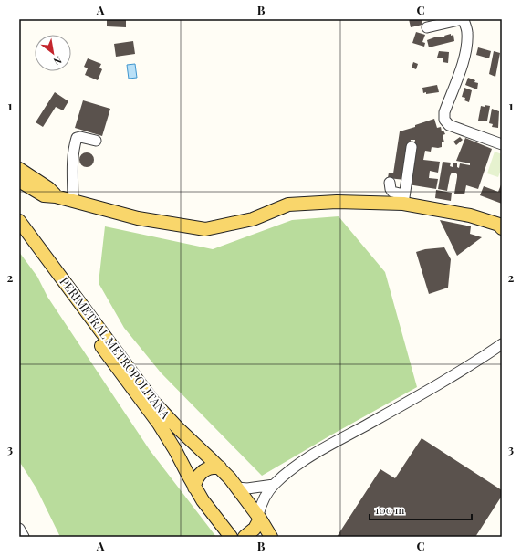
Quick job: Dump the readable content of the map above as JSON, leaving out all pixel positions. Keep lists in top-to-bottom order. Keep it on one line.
{"streets":{"main road":["PERIMETRAL METROPOLITANA"]},"scale_bar":"100 m","north":"bottom right","grid":{"columns":["A","B","C"],"rows":["1","2","3"]}}
